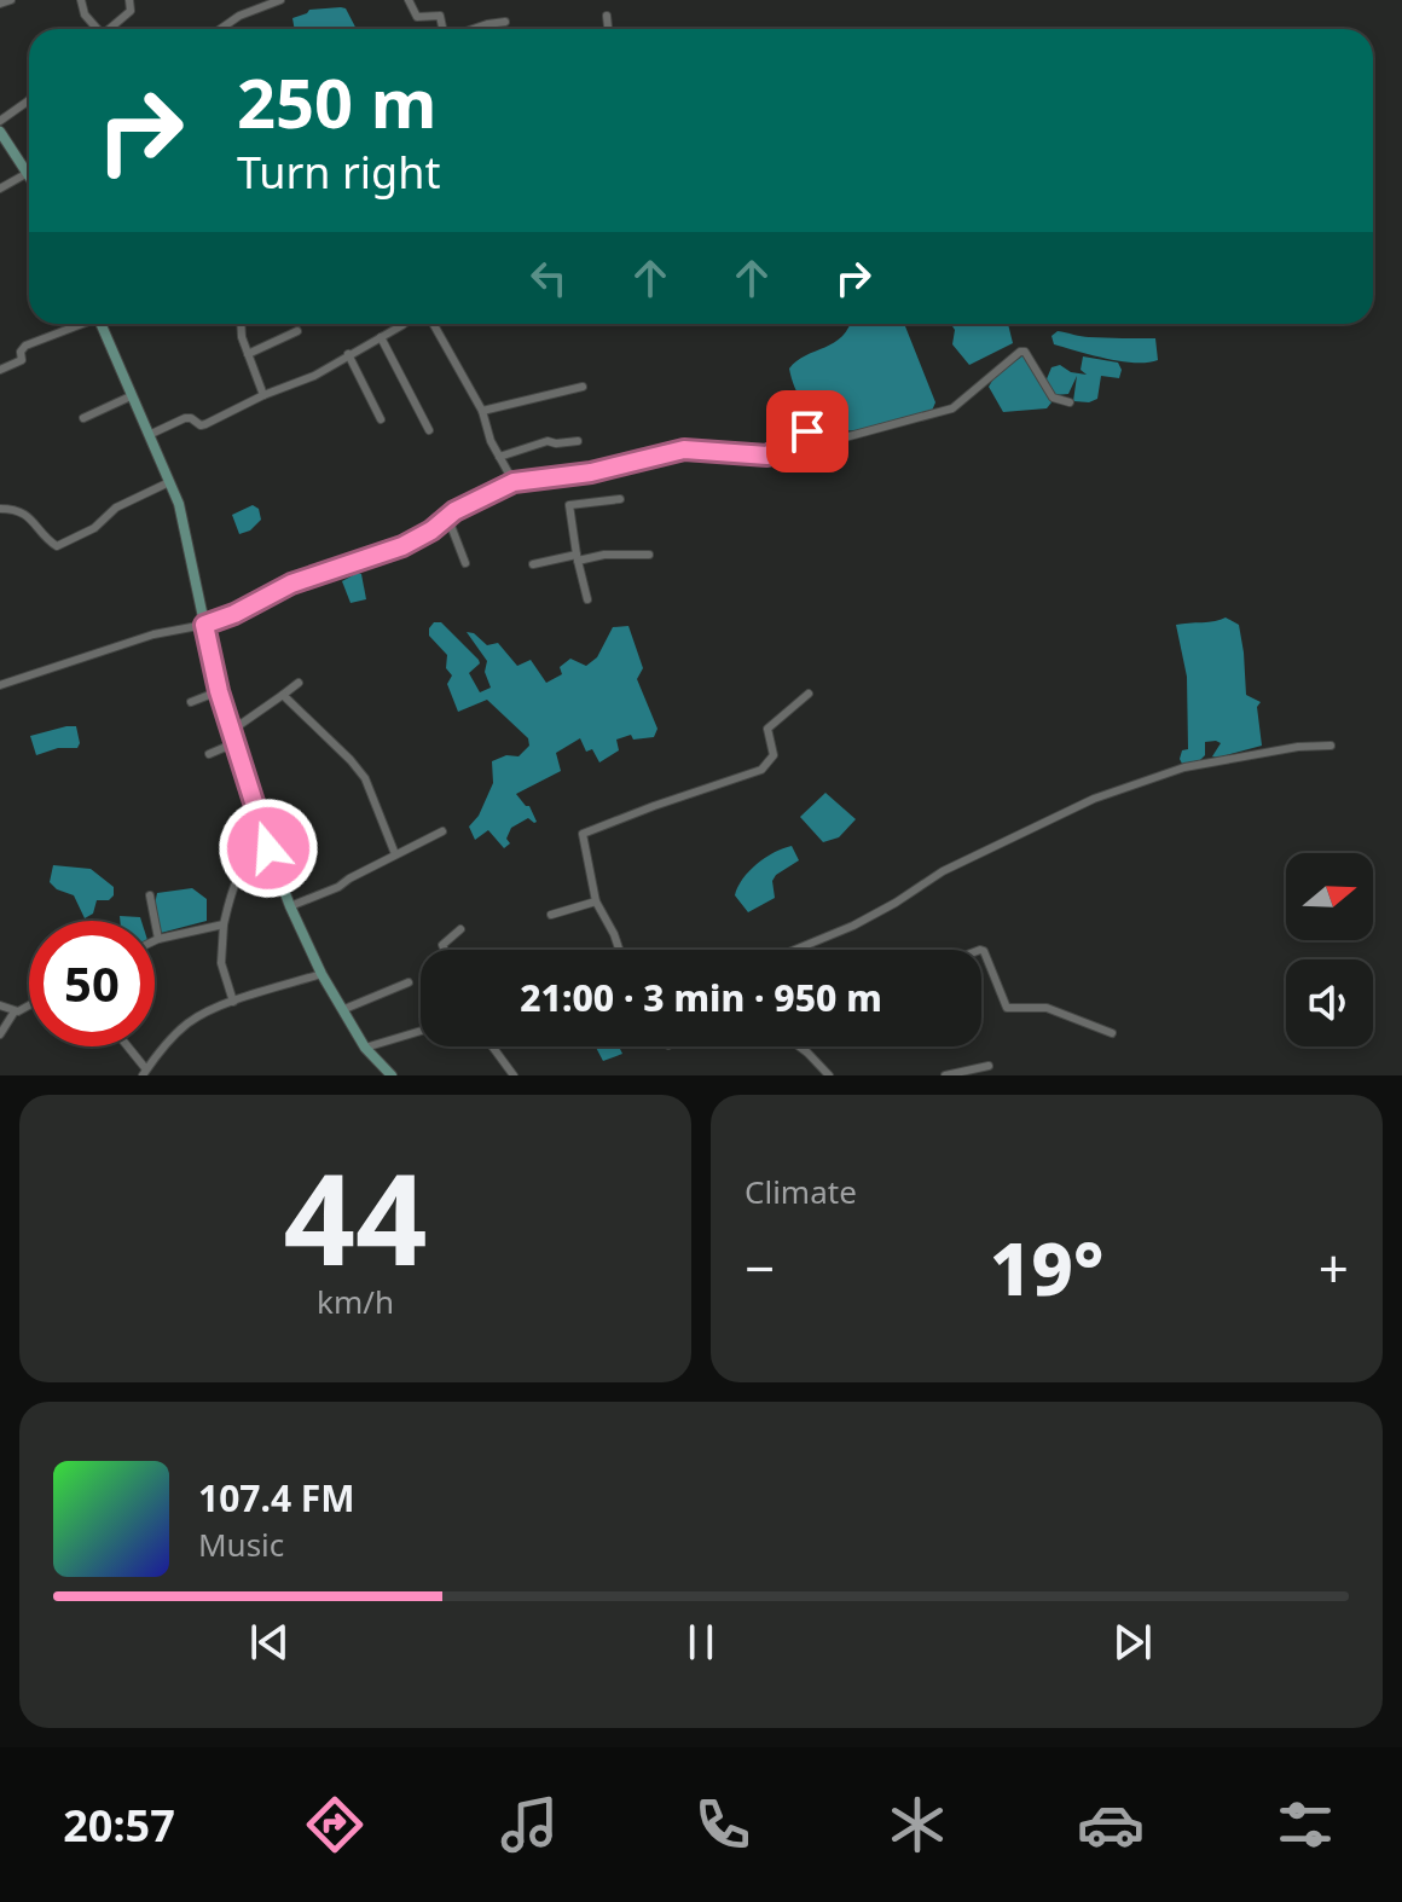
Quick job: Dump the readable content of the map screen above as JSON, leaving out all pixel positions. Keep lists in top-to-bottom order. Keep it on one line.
{"north":"right","page":{"turn":["250 m","Turn right"],"limit":"50","trip":"21:00 · 3 min · 950 m","tile":[["44","km/h"],"Climate"],"heat":["−","19°","+"],"song":["107.4 FM","Music"],"tabs":"20:57"}}
